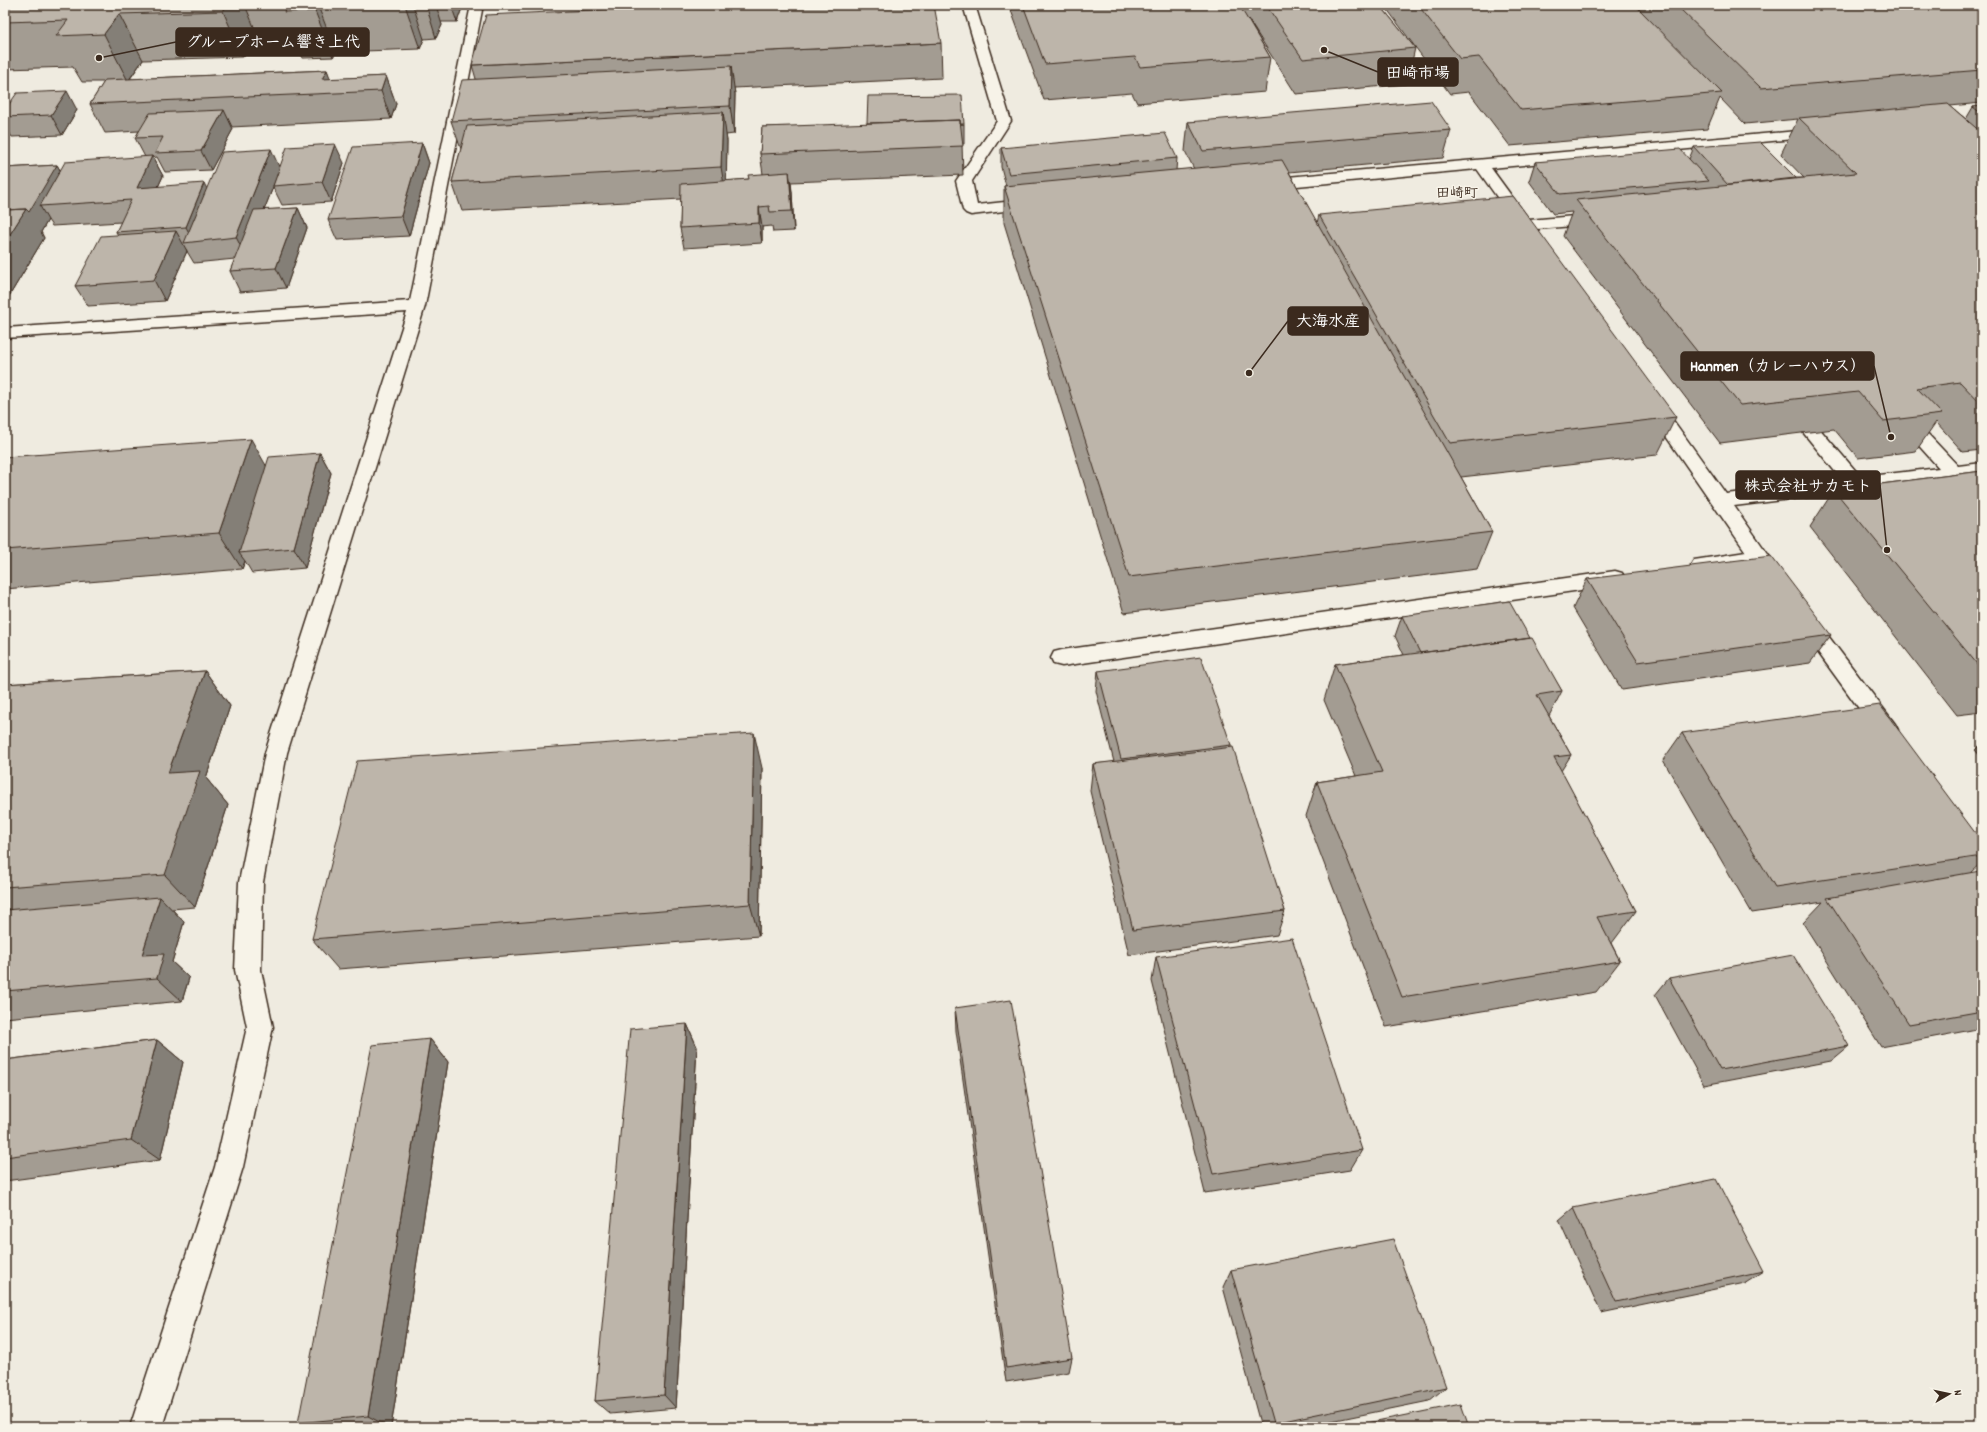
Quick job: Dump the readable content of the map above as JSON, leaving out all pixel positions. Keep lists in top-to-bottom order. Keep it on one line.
{"districts":["田崎町"],"places":["田崎市場","グループホーム響き上代","大海水産","Hanmen（カレーハウス）","株式会社サカモト"],"north":"right"}
